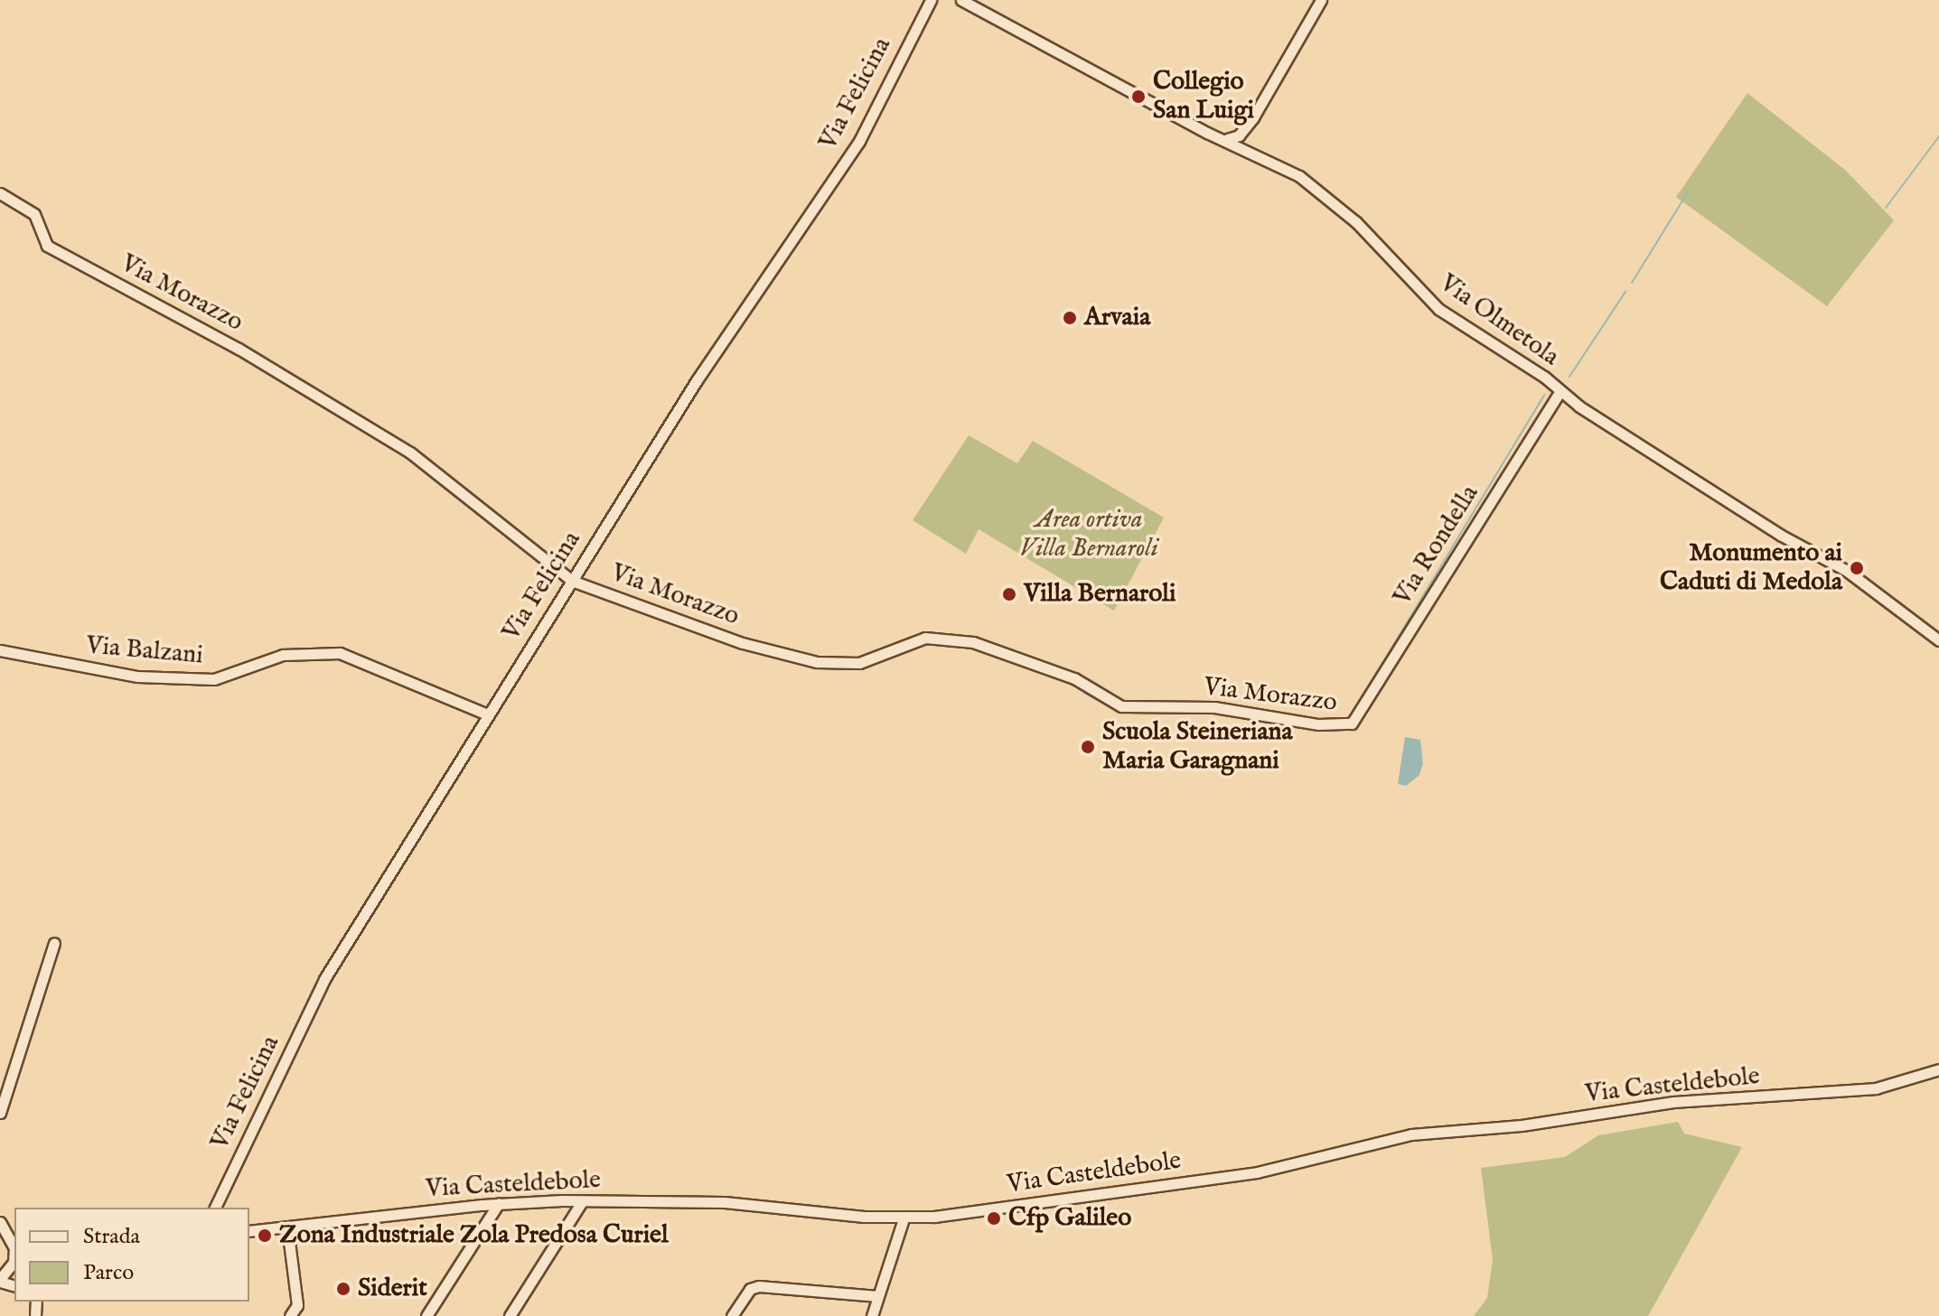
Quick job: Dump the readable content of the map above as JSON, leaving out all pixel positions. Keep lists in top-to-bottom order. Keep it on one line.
{"streets":{"street":["Via Felicina","Via Morazzo","Via Olmetola","Via Rondella","Via Balzani","Via Casteldebole"]},"crossings":[["Via Felicina","Via Morazzo"],["Via Felicina","Via Balzani"],["Via Morazzo","Via Rondella"],["Via Olmetola","Via Rondella"]],"parks":["Area ortiva Villa Bernaroli"],"places":["Collegio San Luigi","Arvaia","Monumento ai Caduti di Medola","Villa Bernaroli","Scuola Steineriana Maria Garagnani","Cfp Galileo","Zona Industriale Zola Predosa Curiel","Siderit"],"legend":["Strada","Parco"]}
